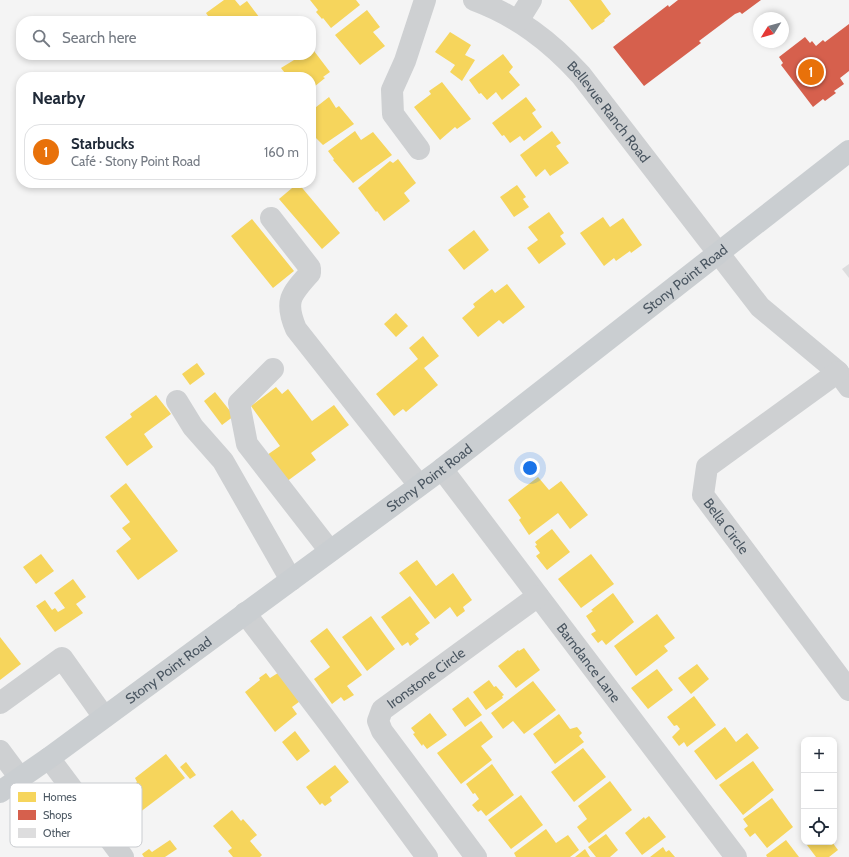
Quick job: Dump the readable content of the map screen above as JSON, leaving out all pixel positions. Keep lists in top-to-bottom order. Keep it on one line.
{"streets":{"main road":["Stony Point Road"],"street":["Bellevue Ranch Road","Bella Circle","Barndance Lane","Ironstone Circle"]},"crossings":[["Bellevue Ranch Road","Stony Point Road"],["Bellevue Ranch Road","Bella Circle"],["Stony Point Road","Bella Circle"],["Stony Point Road","Barndance Lane"],["Barndance Lane","Ironstone Circle"]],"legend":["Homes","Shops","Other"],"north":"bottom left","page":{"search":"Search here","pins":"1","heading":"Nearby","list":[{"mark":"1","name":"Starbucks","note":"Café · Stony Point Road","value":"160 m"}],"map_buttons":["+","−"]}}
